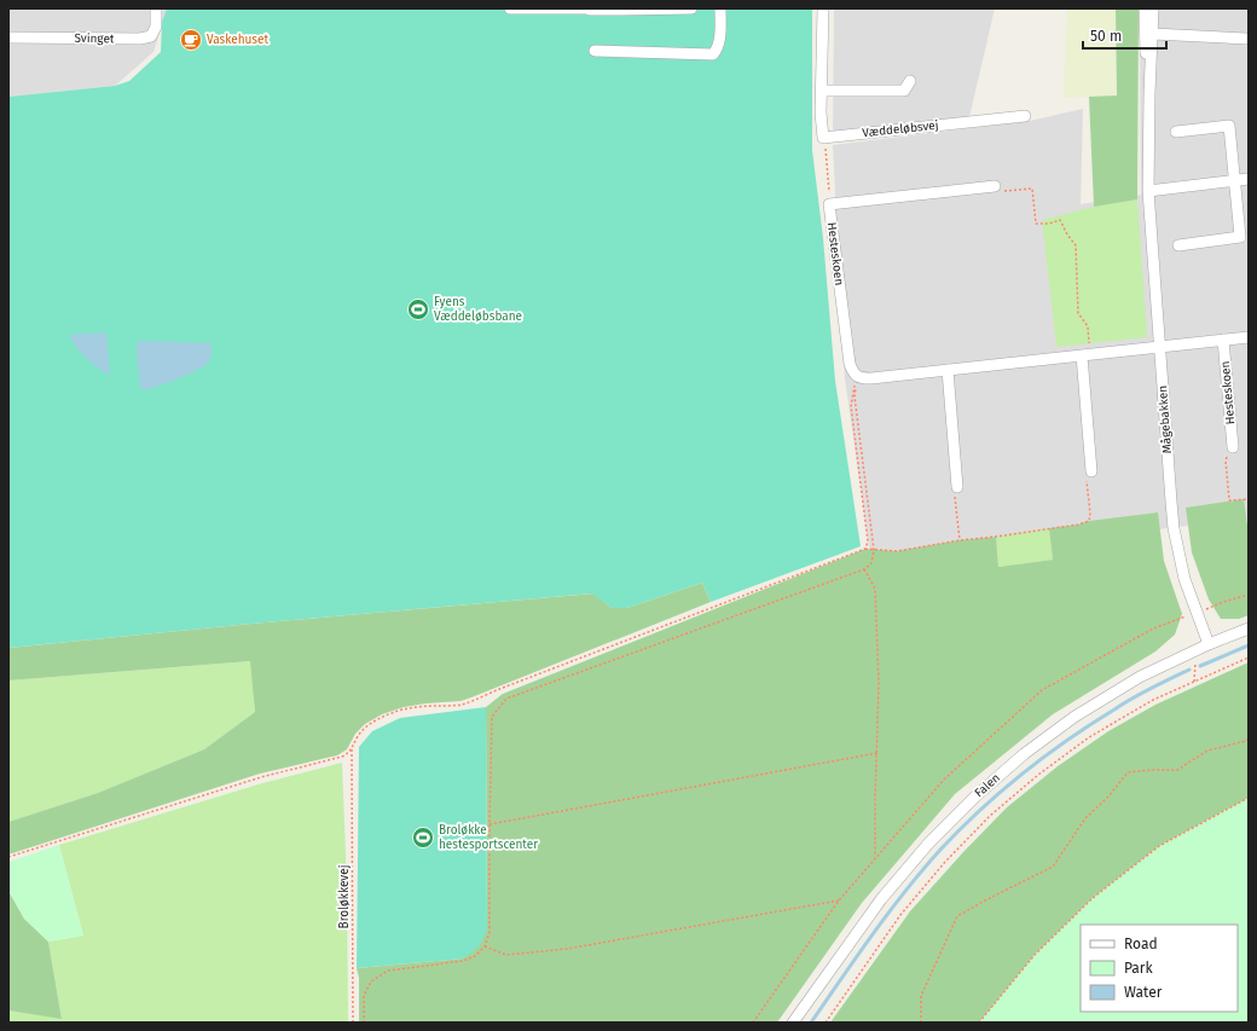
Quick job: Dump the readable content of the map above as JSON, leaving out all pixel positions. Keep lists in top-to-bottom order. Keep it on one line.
{"streets":{"street":["Svinget","Væddeløbsvej","Hesteskoen","Mågebakken","Falen"],"path":["Broløkkevej"]},"crossings":[["Mågebakken","Falen"]],"places":{"cafe":["Vaskehuset"],"sports":["Fyens Væddeløbsbane","Broløkke hestesportscenter"]},"legend":["Road","Park","Water"],"scale_bar":"50 m"}
